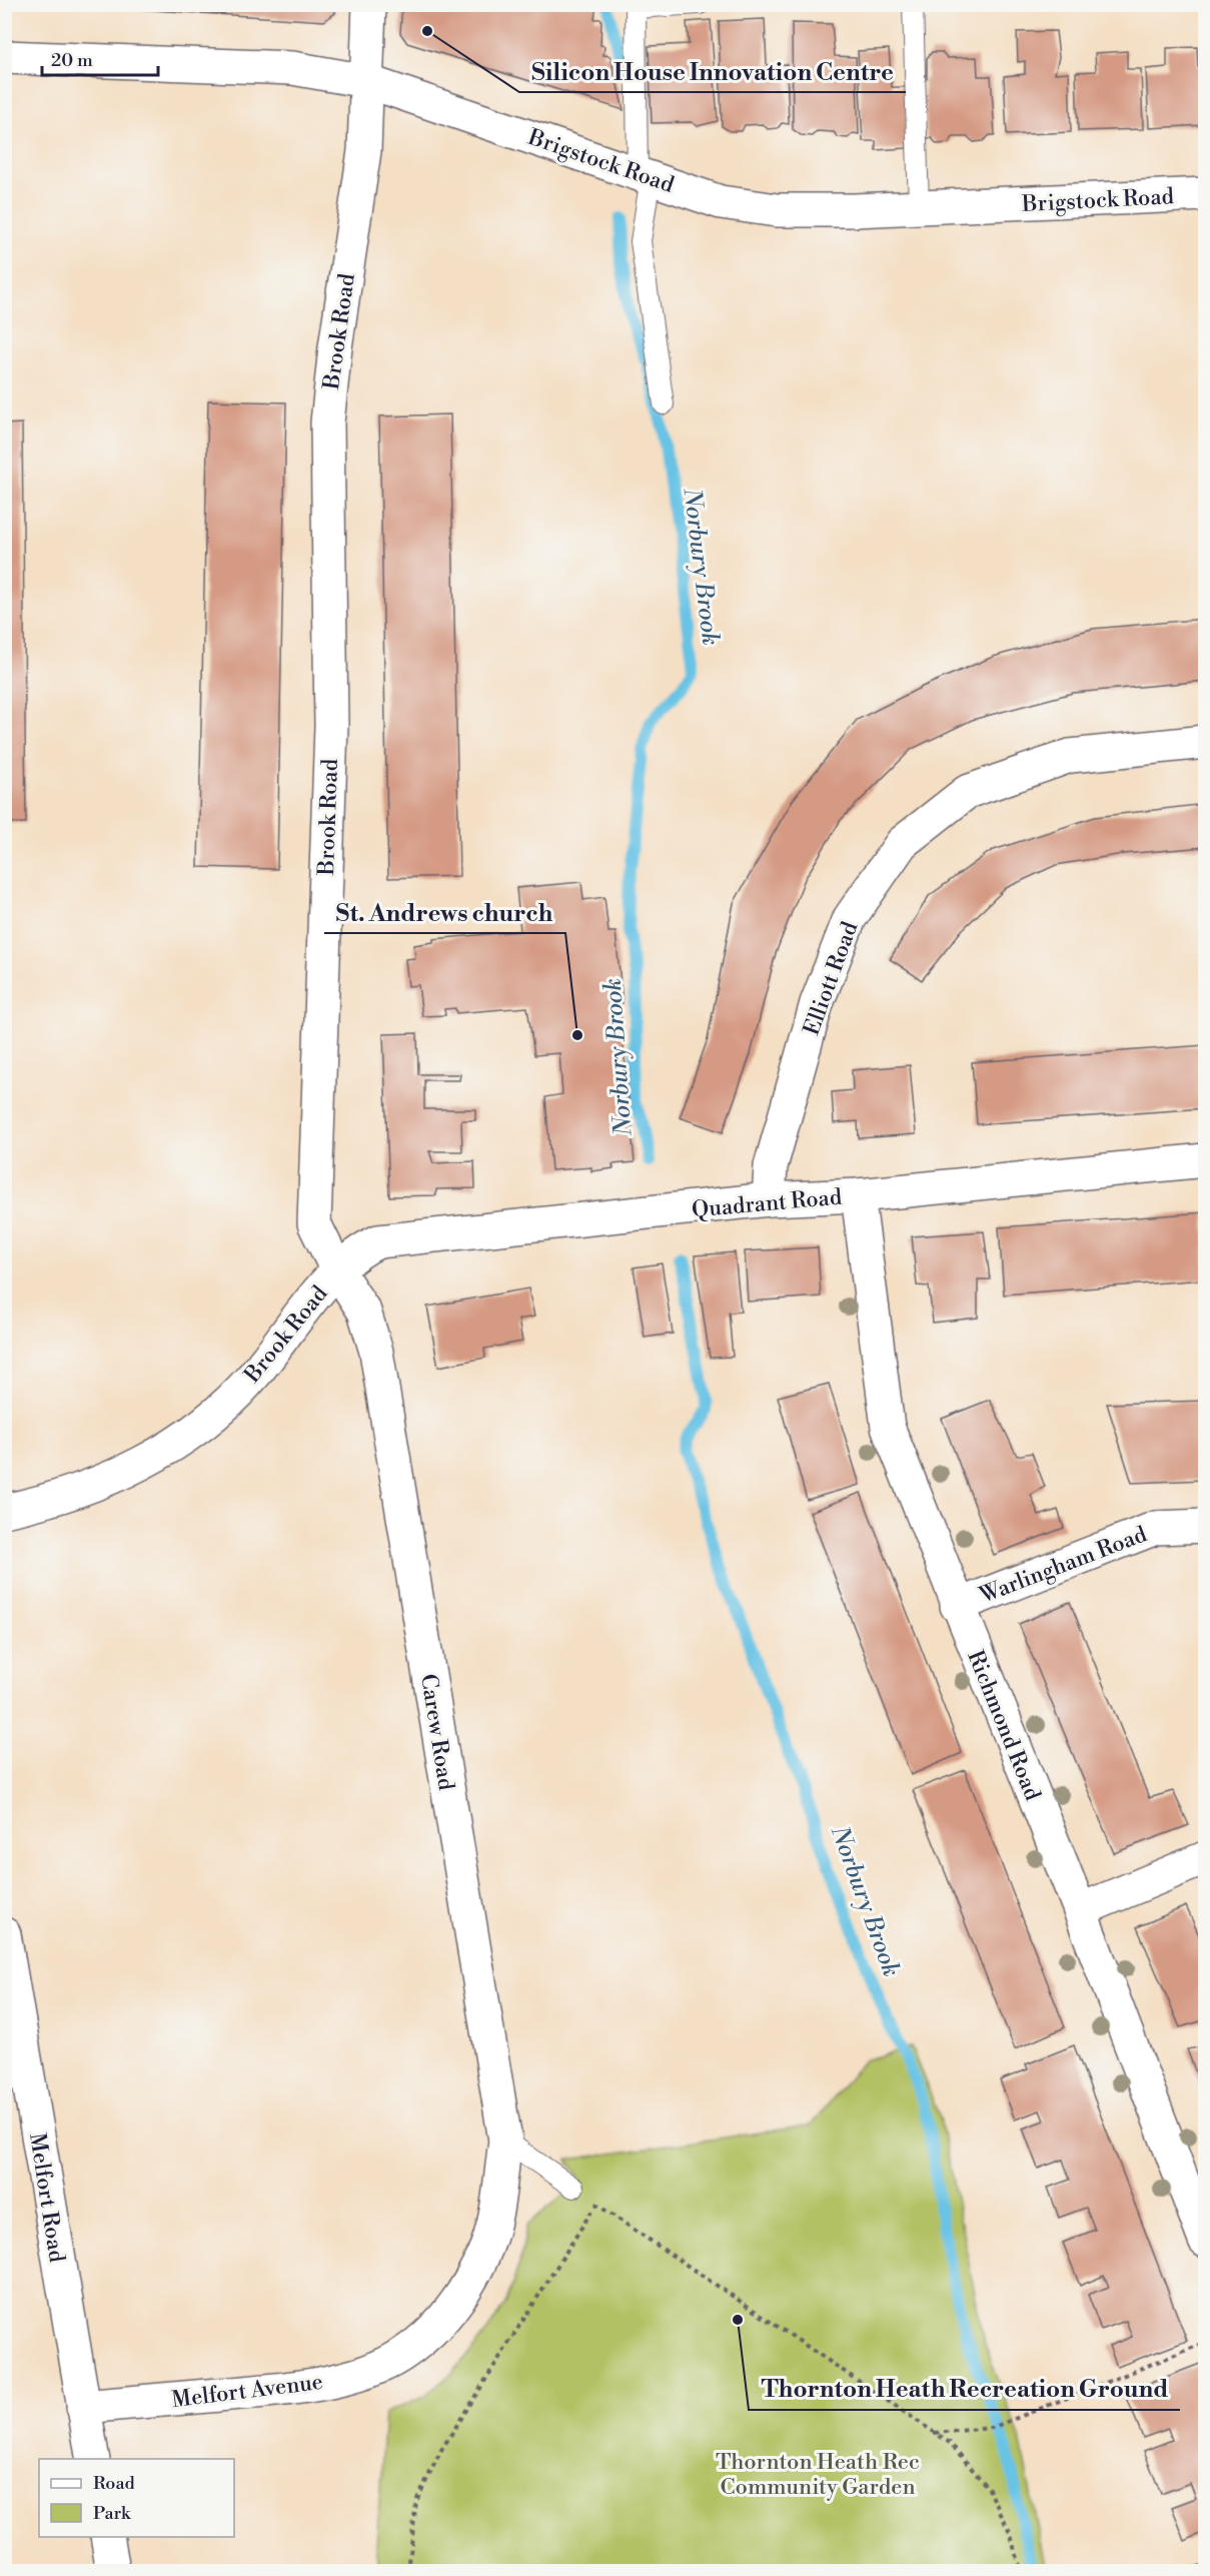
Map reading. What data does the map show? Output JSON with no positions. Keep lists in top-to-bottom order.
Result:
{
  "streets": {
    "street": [
      "Brigstock Road",
      "Brook Road",
      "Elliott Road",
      "Quadrant Road",
      "Warlingham Road",
      "Richmond Road",
      "Carew Road",
      "Melfort Road",
      "Melfort Avenue"
    ]
  },
  "crossings": [
    ["Brigstock Road", "Brook Road"],
    ["Brook Road", "Quadrant Road"],
    ["Brook Road", "Carew Road"],
    ["Elliott Road", "Quadrant Road"],
    ["Quadrant Road", "Richmond Road"],
    ["Quadrant Road", "Carew Road"],
    ["Warlingham Road", "Richmond Road"],
    ["Carew Road", "Melfort Avenue"],
    ["Melfort Road", "Melfort Avenue"]
  ],
  "water": ["Norbury Brook"],
  "parks": ["Thornton Heath Rec Community Garden"],
  "places": ["Silicon House Innovation Centre", "St. Andrews church", "Thornton Heath Recreation Ground"],
  "legend": ["Road", "Park"],
  "scale_bar": "20 m"
}
